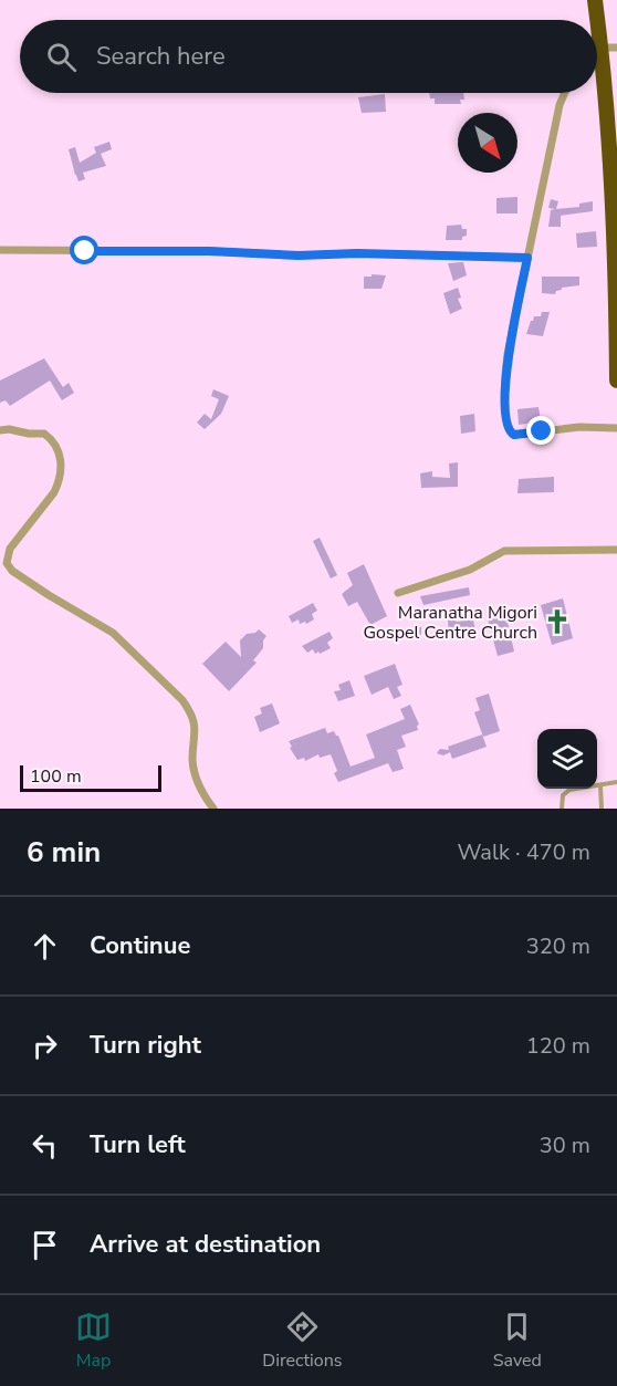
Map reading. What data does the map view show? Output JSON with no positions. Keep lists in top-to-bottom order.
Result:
{
  "places": {
    "church": ["Maranatha Migori Gospel Centre Church"]
  },
  "scale_bar": "100 m",
  "north": "bottom right",
  "page": {
    "search": "Search here",
    "scale": "100 m",
    "heading": ["6 min", "Walk · 470 m"],
    "list": [
      ["Continue", "320 m"],
      ["Turn right", "120 m"],
      ["Turn left", "30 m"],
      "Arrive at destination"
    ],
    "nav": ["Map", "Directions", "Saved"]
  }
}
